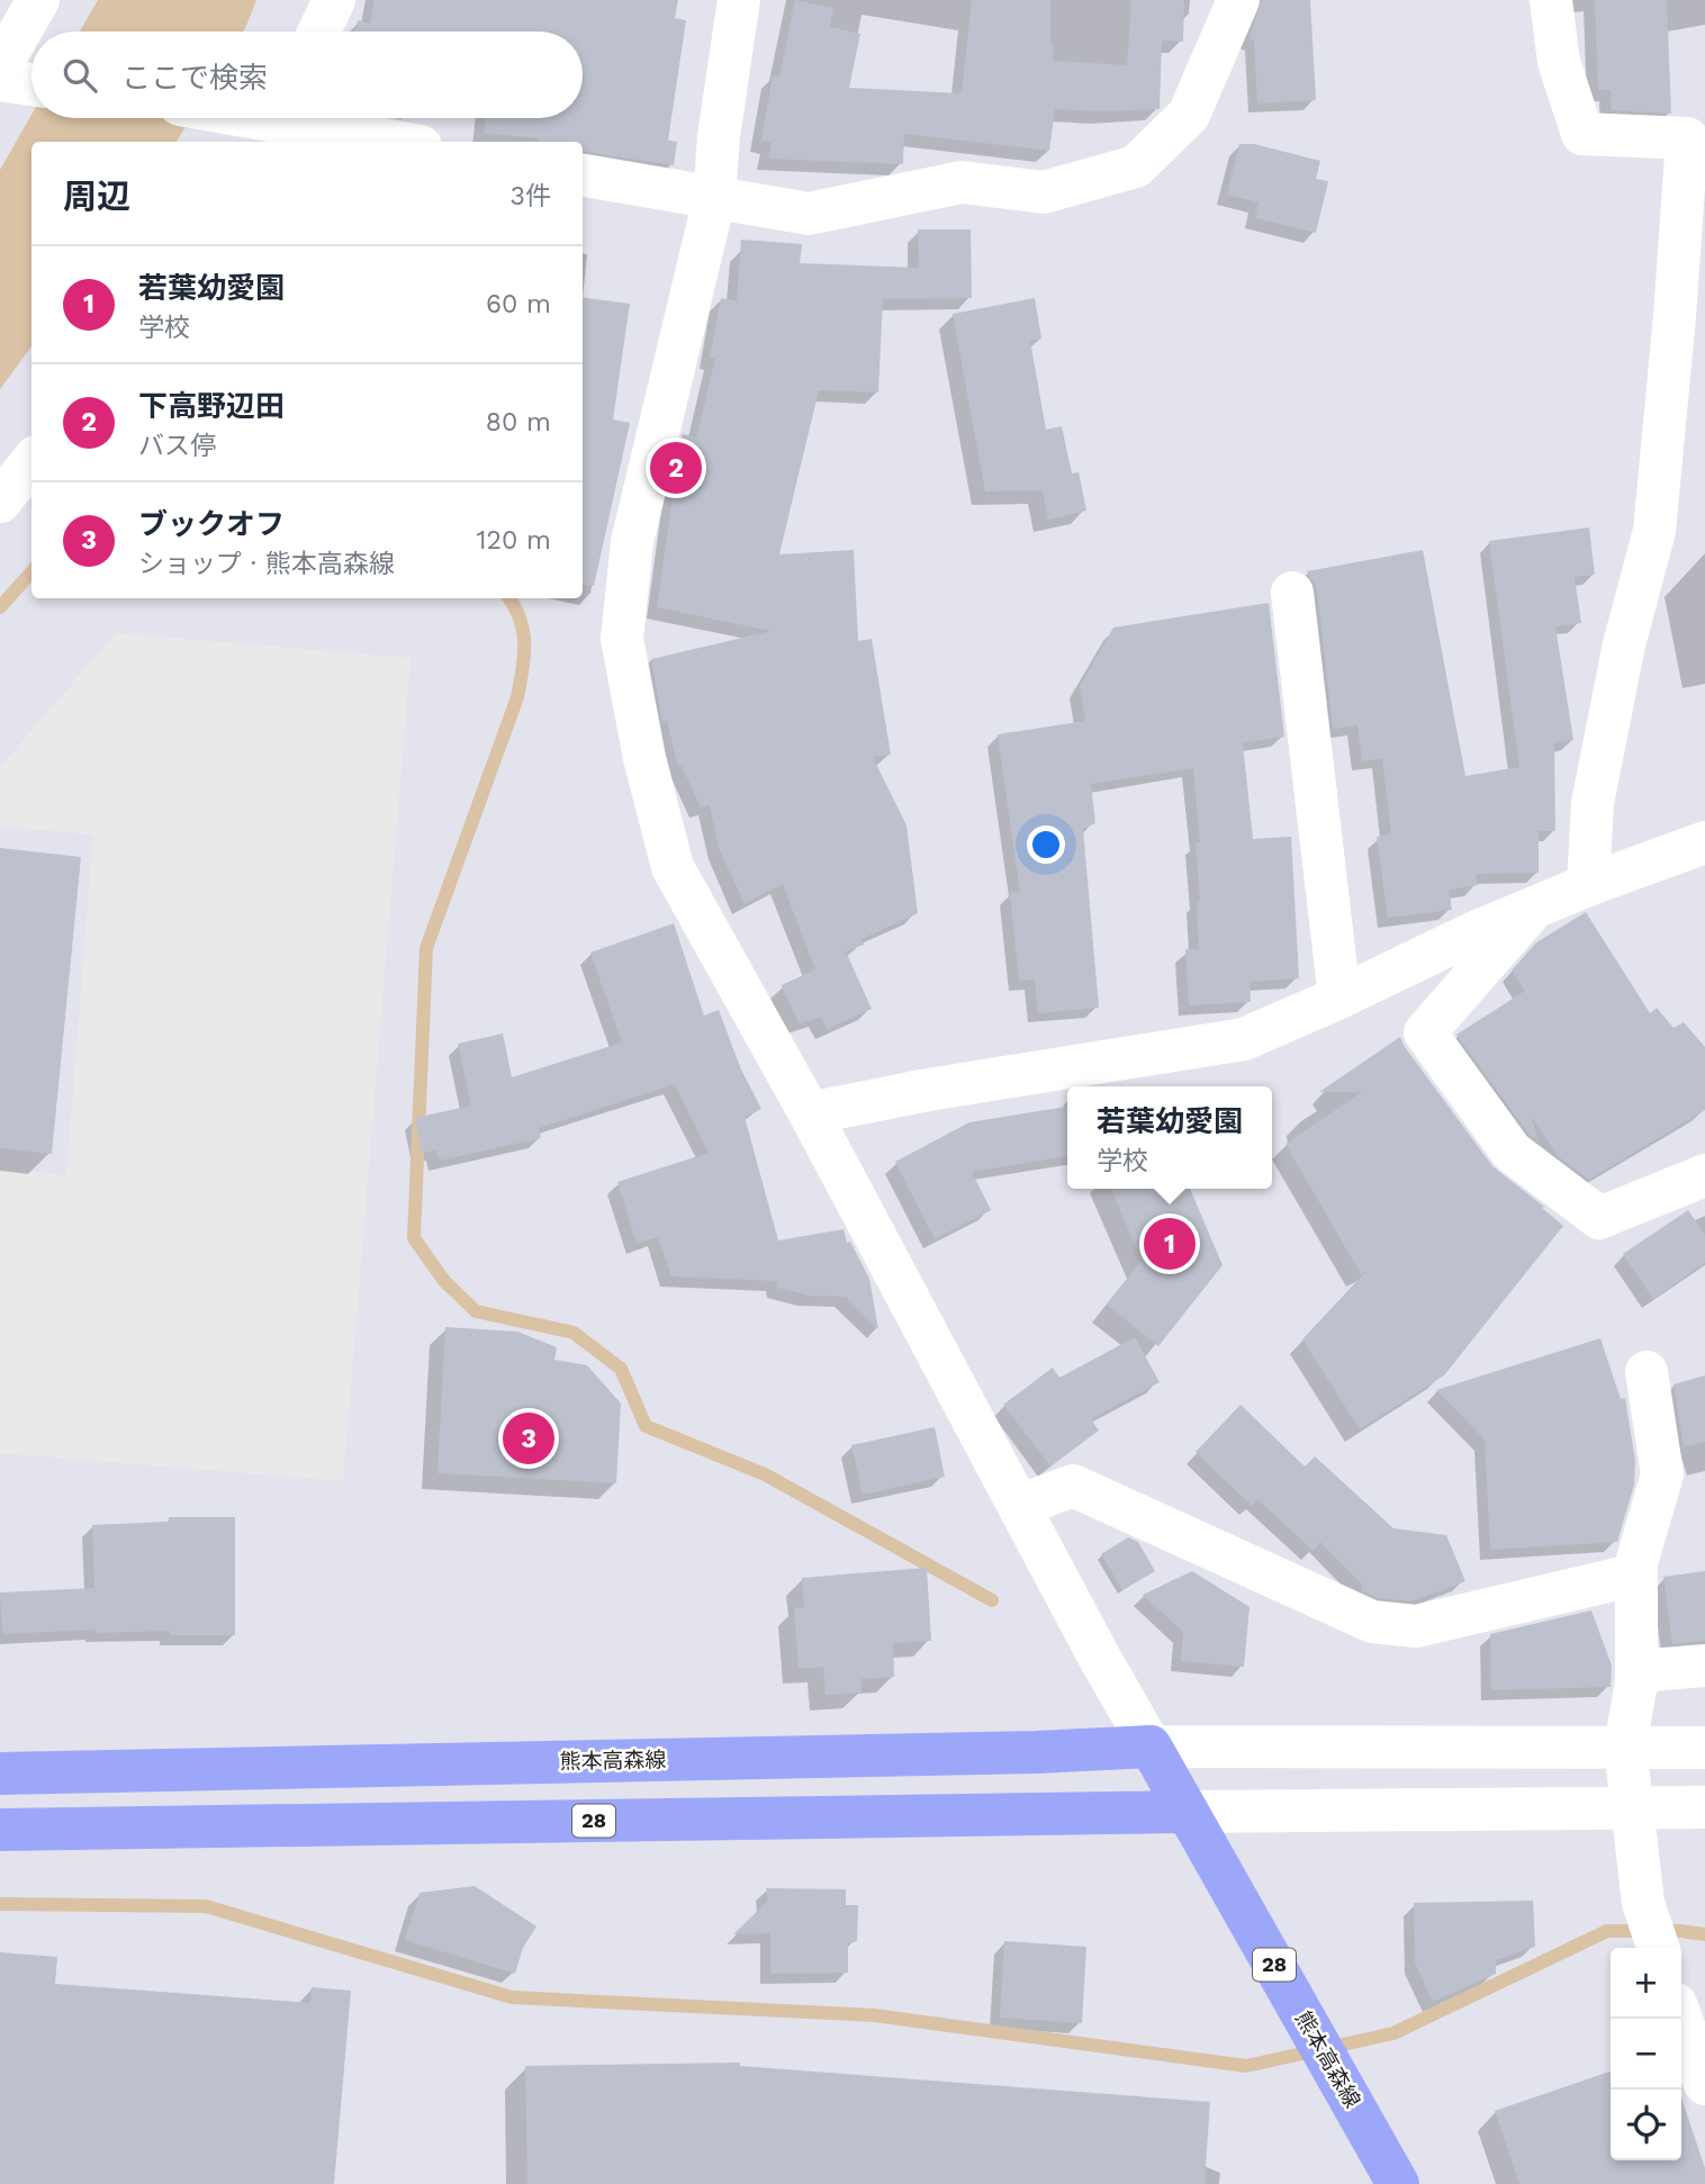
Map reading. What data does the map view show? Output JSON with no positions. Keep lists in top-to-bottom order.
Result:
{
  "streets": {
    "main road": ["熊本高森線", "28"]
  },
  "crossings": [
    ["熊本高森線", "28"]
  ],
  "page": {
    "search": "ここで検索",
    "heading": ["周辺", "3件"],
    "list": [
      {
        "mark": "1",
        "name": "若葉幼愛園",
        "note": "学校",
        "value": "60 m"
      },
      {
        "mark": "2",
        "name": "下高野辺田",
        "note": "バス停",
        "value": "80 m"
      },
      {
        "mark": "3",
        "name": "ブックオフ",
        "note": "ショップ · 熊本高森線",
        "value": "120 m"
      }
    ],
    "pins": ["2", "1", "3"],
    "popup": ["若葉幼愛園", "学校"],
    "map_buttons": ["+", "−"]
  }
}
